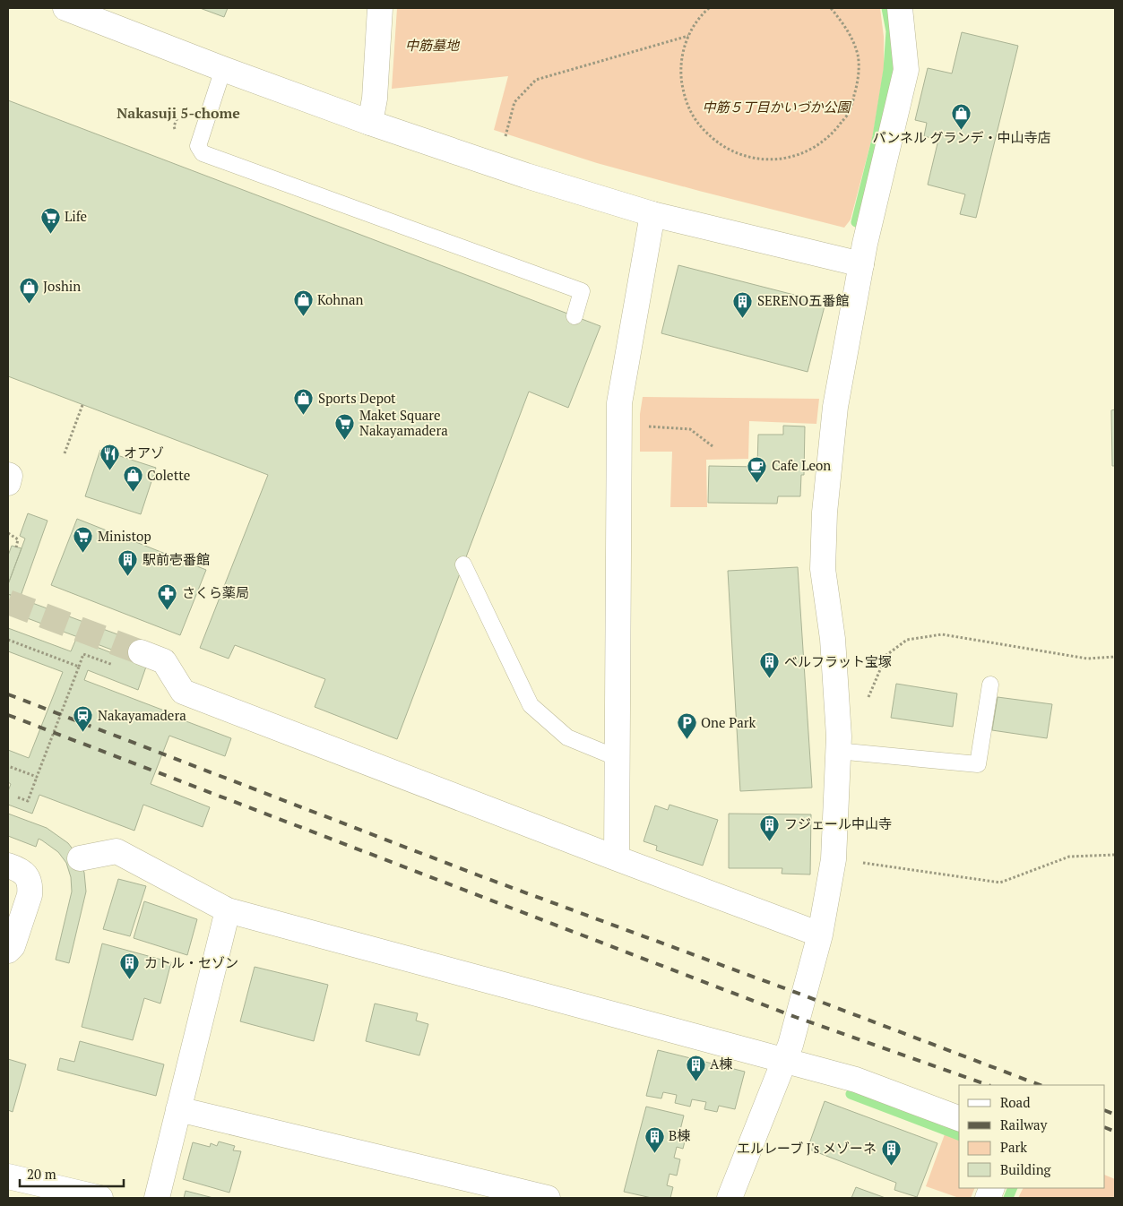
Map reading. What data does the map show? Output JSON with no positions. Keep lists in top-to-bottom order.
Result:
{
  "districts": ["Nakasuji 5-chome"],
  "parks": ["中筋墓地", "中筋５丁目かいづか公園"],
  "places": {
    "shop": [
      "パンネル グランデ・中山寺店",
      "Joshin",
      "Kohnan",
      "Sports Depot",
      "Colette"
    ],
    "supermarket": ["Life", "Maket Square Nakayamadera", "Ministop"],
    "building": [
      "SERENO五番館",
      "駅前壱番館",
      "ベルフラット宝塚",
      "フジェール中山寺",
      "カトル・セゾン",
      "A棟",
      "B棟",
      "エルレーブ J's メゾーネ"
    ],
    "restaurant": ["オアゾ"],
    "cafe": ["Cafe Leon"],
    "pharmacy": ["さくら薬局"],
    "station": ["Nakayamadera"],
    "parking": ["One Park"]
  },
  "legend": [
    "Road",
    "Railway",
    "Park",
    "Building"
  ],
  "scale_bar": "20 m"
}
